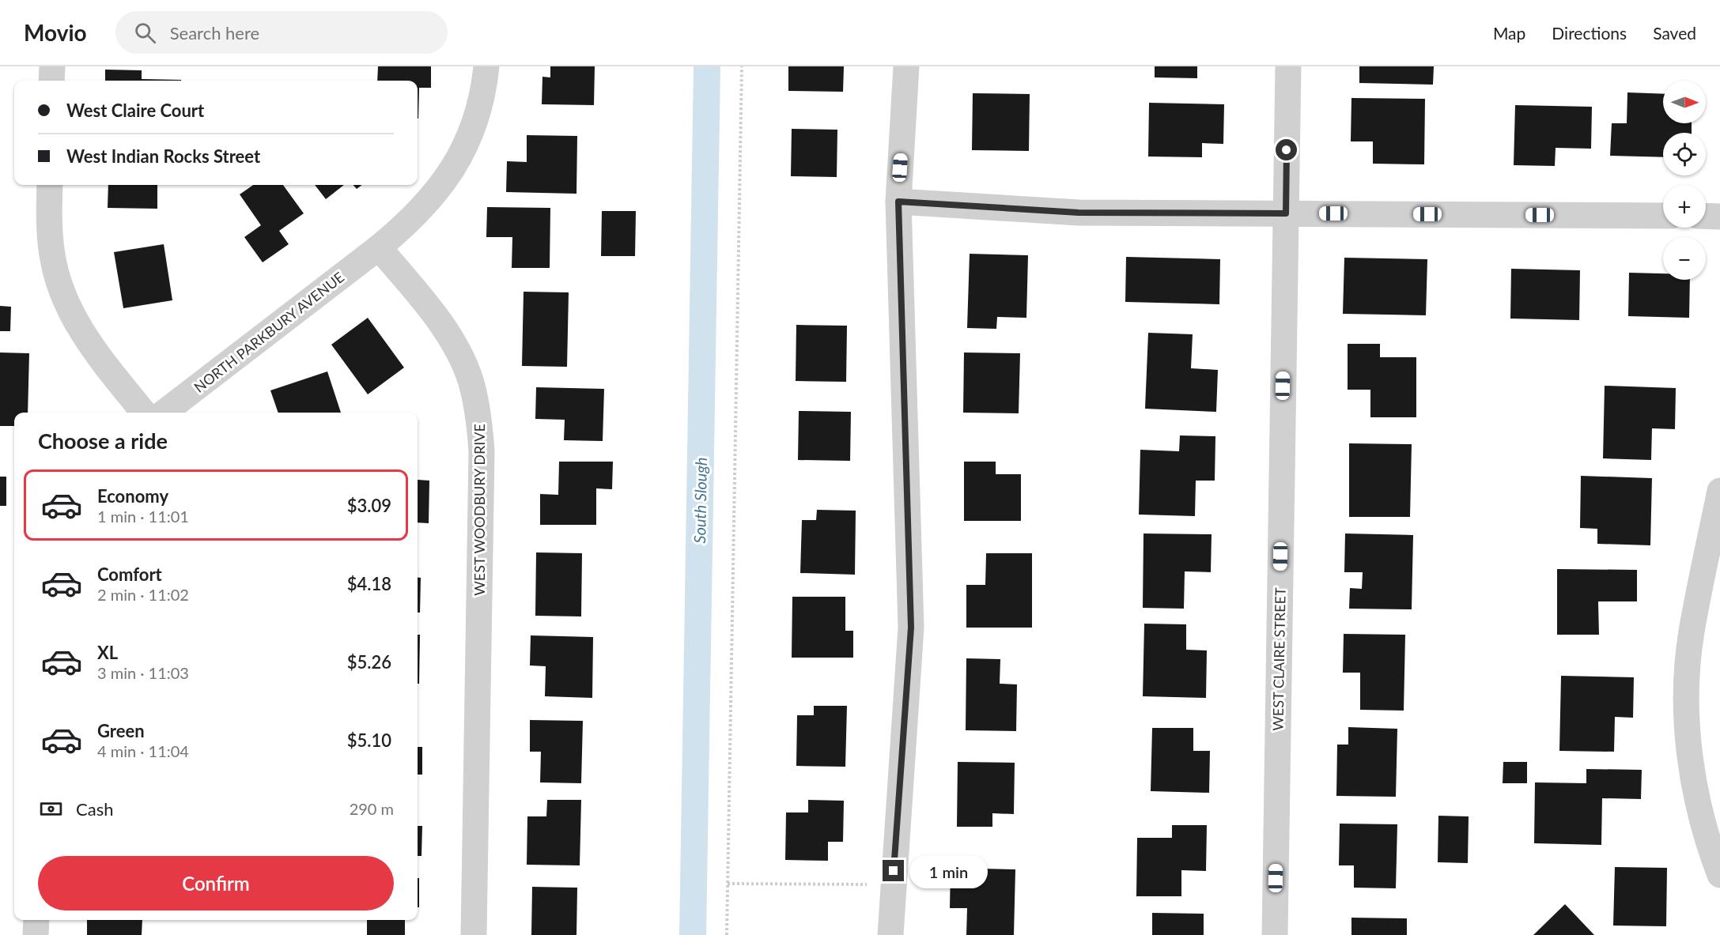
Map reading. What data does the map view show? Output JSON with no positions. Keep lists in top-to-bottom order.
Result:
{
  "streets": {
    "street": ["NORTH PARKBURY AVENUE", "WEST WOODBURY DRIVE", "WEST CLAIRE STREET"]
  },
  "crossings": [
    ["NORTH PARKBURY AVENUE", "WEST WOODBURY DRIVE"]
  ],
  "water": ["South Slough"],
  "north": "right",
  "page": {
    "header": "Movio",
    "search": "Search here",
    "nav": ["Map", "Directions", "Saved"],
    "map_buttons": ["+", "−"],
    "banner": ["West Claire Court", "West Indian Rocks Street"],
    "heading": "Choose a ride",
    "list": [
      {
        "name": "Economy",
        "note": "1 min · 11:01",
        "value": "$3.09"
      },
      {
        "name": "Comfort",
        "note": "2 min · 11:02",
        "value": "$4.18"
      },
      {
        "name": "XL",
        "note": "3 min · 11:03",
        "value": "$5.26"
      },
      {
        "name": "Green",
        "note": "4 min · 11:04",
        "value": "$5.10"
      }
    ],
    "pay": ["Cash", "290 m"],
    "buttons": "Confirm",
    "bubble": "1 min"
  }
}
